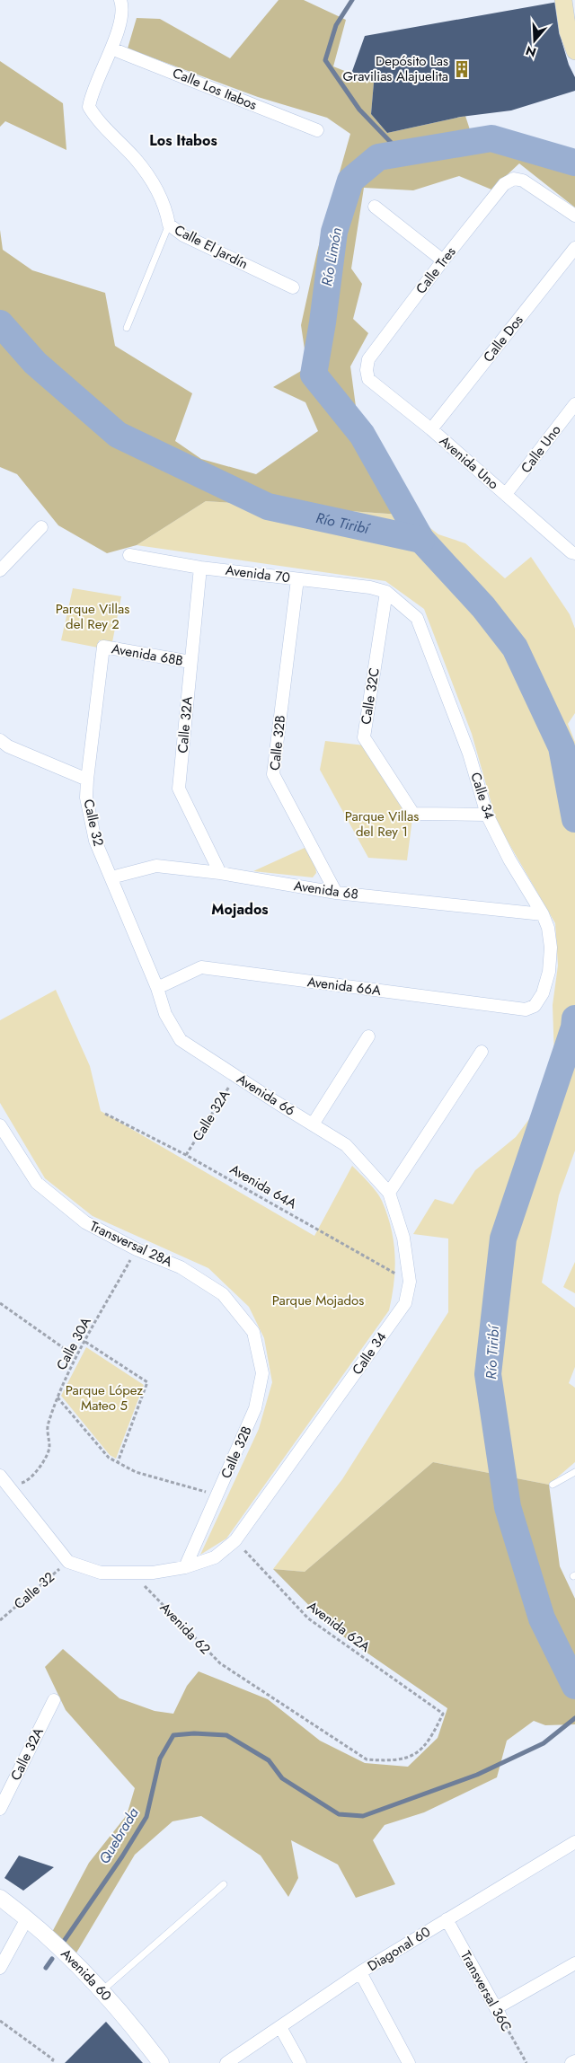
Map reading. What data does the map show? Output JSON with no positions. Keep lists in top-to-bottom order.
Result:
{
  "streets": {
    "street": [
      "Calle Los Itabos",
      "Calle El Jardín",
      "Calle Tres",
      "Calle Dos",
      "Calle Uno",
      "Avenida Uno",
      "Avenida 70",
      "Avenida 68B",
      "Calle 32C",
      "Calle 32A",
      "Calle 32B",
      "Calle 34",
      "Calle 32",
      "Avenida 68",
      "Avenida 66A",
      "Avenida 66",
      "Transversal 28A",
      "Diagonal 60",
      "Avenida 60",
      "Transversal 36C"
    ],
    "path": [
      "Avenida 64A",
      "Calle 30A",
      "Avenida 62A",
      "Avenida 62"
    ]
  },
  "crossings": [
    ["Calle Los Itabos", "Calle El Jardín"],
    ["Calle Tres", "Avenida Uno"],
    ["Calle Dos", "Avenida Uno"],
    ["Calle Uno", "Avenida Uno"],
    ["Avenida 70", "Calle 32C"],
    ["Avenida 70", "Calle 32A"],
    ["Avenida 70", "Calle 32B"],
    ["Avenida 70", "Calle 34"],
    ["Avenida 68B", "Calle 32A"],
    ["Avenida 68B", "Calle 32"],
    ["Calle 32C", "Calle 34"],
    ["Calle 32A", "Avenida 68"],
    ["Calle 32A", "Avenida 66"],
    ["Calle 32A", "Avenida 64A"],
    ["Calle 32B", "Calle 34"],
    ["Calle 32B", "Avenida 68"],
    ["Calle 32B", "Transversal 28A"],
    ["Calle 34", "Avenida 68"],
    ["Calle 34", "Avenida 66A"],
    ["Calle 34", "Avenida 66"],
    ["Calle 34", "Avenida 64A"],
    ["Calle 34", "Avenida 62A"],
    ["Calle 34", "Avenida 62"],
    ["Calle 32", "Avenida 68"],
    ["Calle 32", "Avenida 66A"],
    ["Calle 32", "Avenida 66"],
    ["Avenida 66A", "Avenida 66"],
    ["Transversal 28A", "Calle 30A"],
    ["Avenida 62A", "Avenida 62"],
    ["Diagonal 60", "Transversal 36C"]
  ],
  "districts": ["Los Itabos", "Mojados"],
  "water": ["Río Limón", "Río Tiribí", "Quebrada"],
  "parks": [
    "Parque Villas del Rey 2",
    "Parque Villas del Rey 1",
    "Parque Mojados",
    "Parque López Mateo 5"
  ],
  "places": {
    "building": ["Depósito Las Gravilias Alajuelita"]
  },
  "north": "bottom"
}
